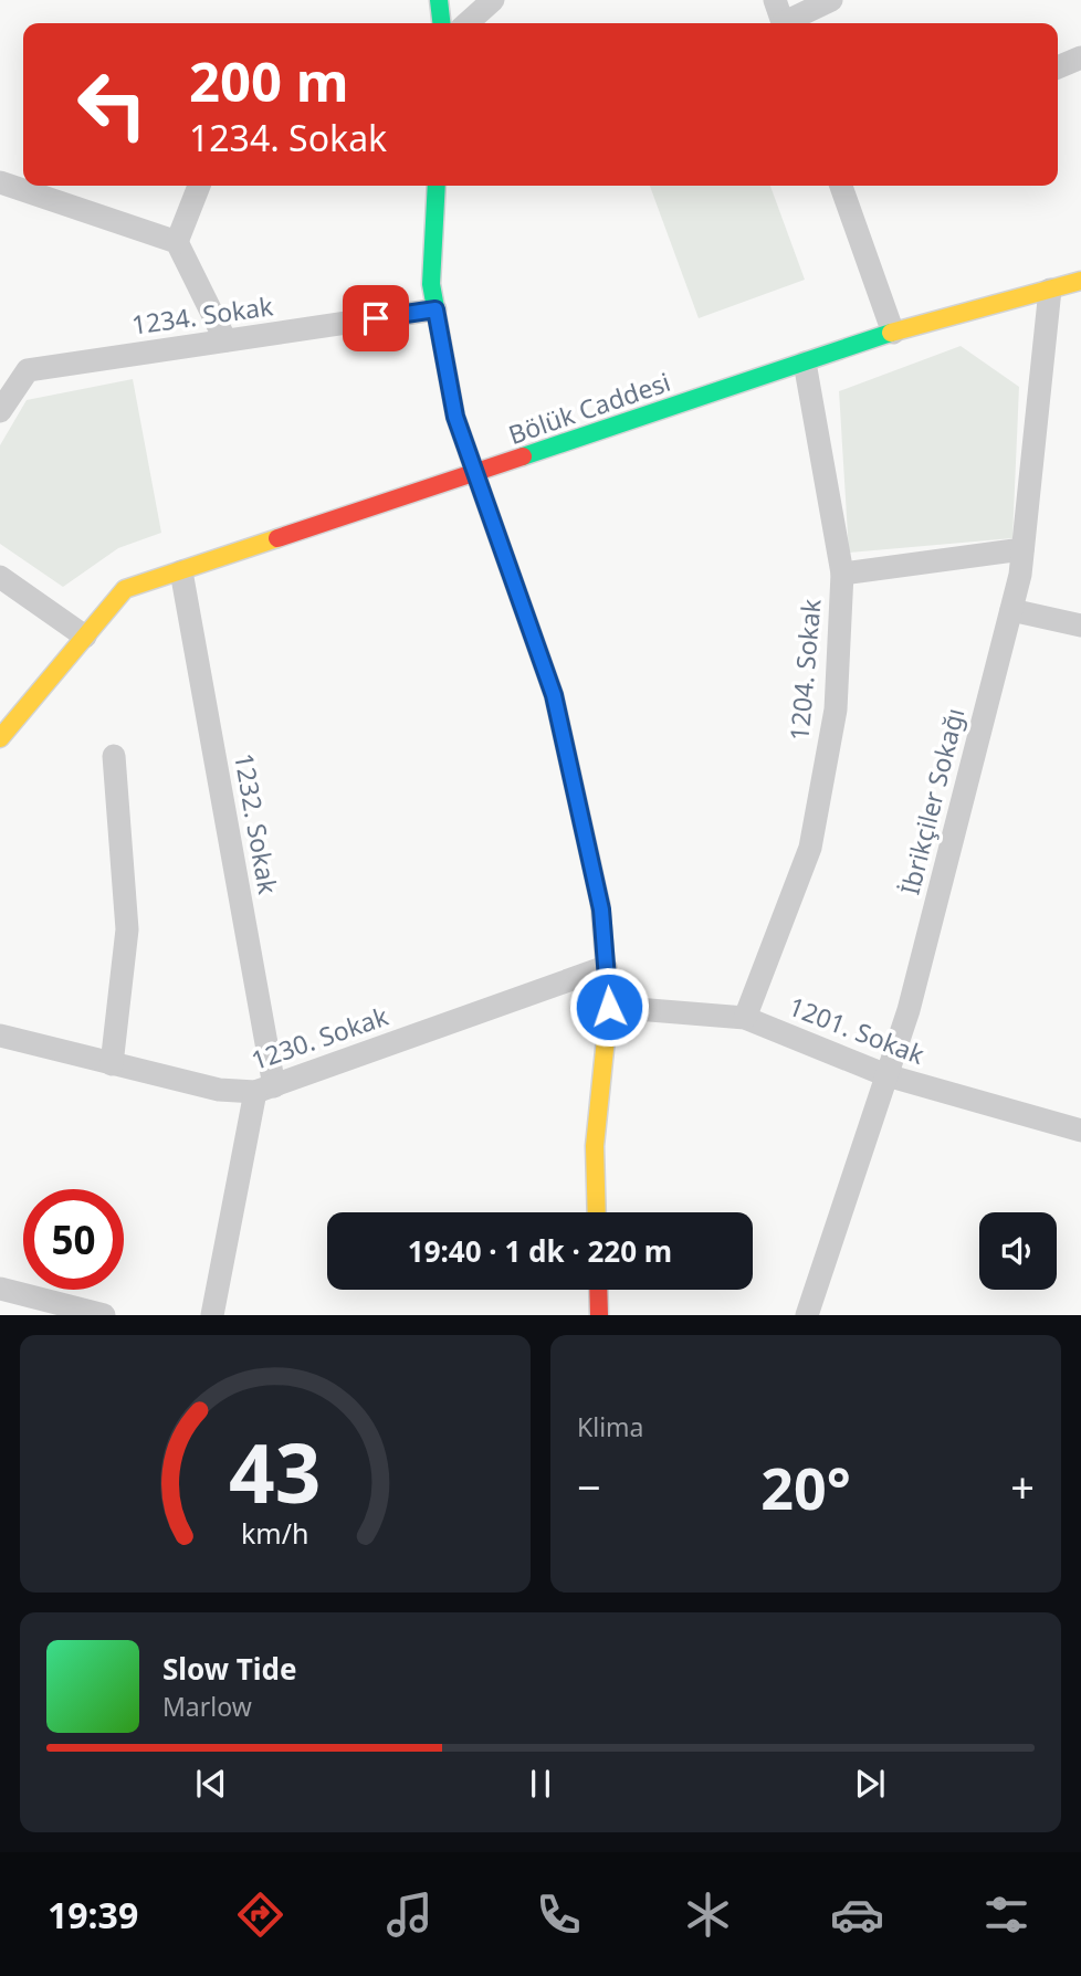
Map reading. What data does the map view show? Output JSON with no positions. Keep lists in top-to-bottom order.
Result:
{
  "streets": {
    "street": [
      "1234. Sokak",
      "Bölük Caddesi",
      "1204. Sokak",
      "İbrikçiler Sokağı",
      "1232. Sokak",
      "1201. Sokak",
      "1230. Sokak"
    ]
  },
  "crossings": [
    ["Bölük Caddesi", "1204. Sokak"],
    ["Bölük Caddesi", "İbrikçiler Sokağı"],
    ["Bölük Caddesi", "1232. Sokak"],
    ["1204. Sokak", "1201. Sokak"],
    ["İbrikçiler Sokağı", "1201. Sokak"],
    ["1232. Sokak", "1230. Sokak"]
  ],
  "page": {
    "turn": ["200 m", "1234. Sokak"],
    "limit": "50",
    "trip": "19:40 · 1 dk · 220 m",
    "tile": "Klima",
    "heat": ["−", "20°", "+"],
    "song": ["Slow Tide", "Marlow"],
    "tabs": "19:39",
    "gauge": ["43", "km/h"]
  }
}
